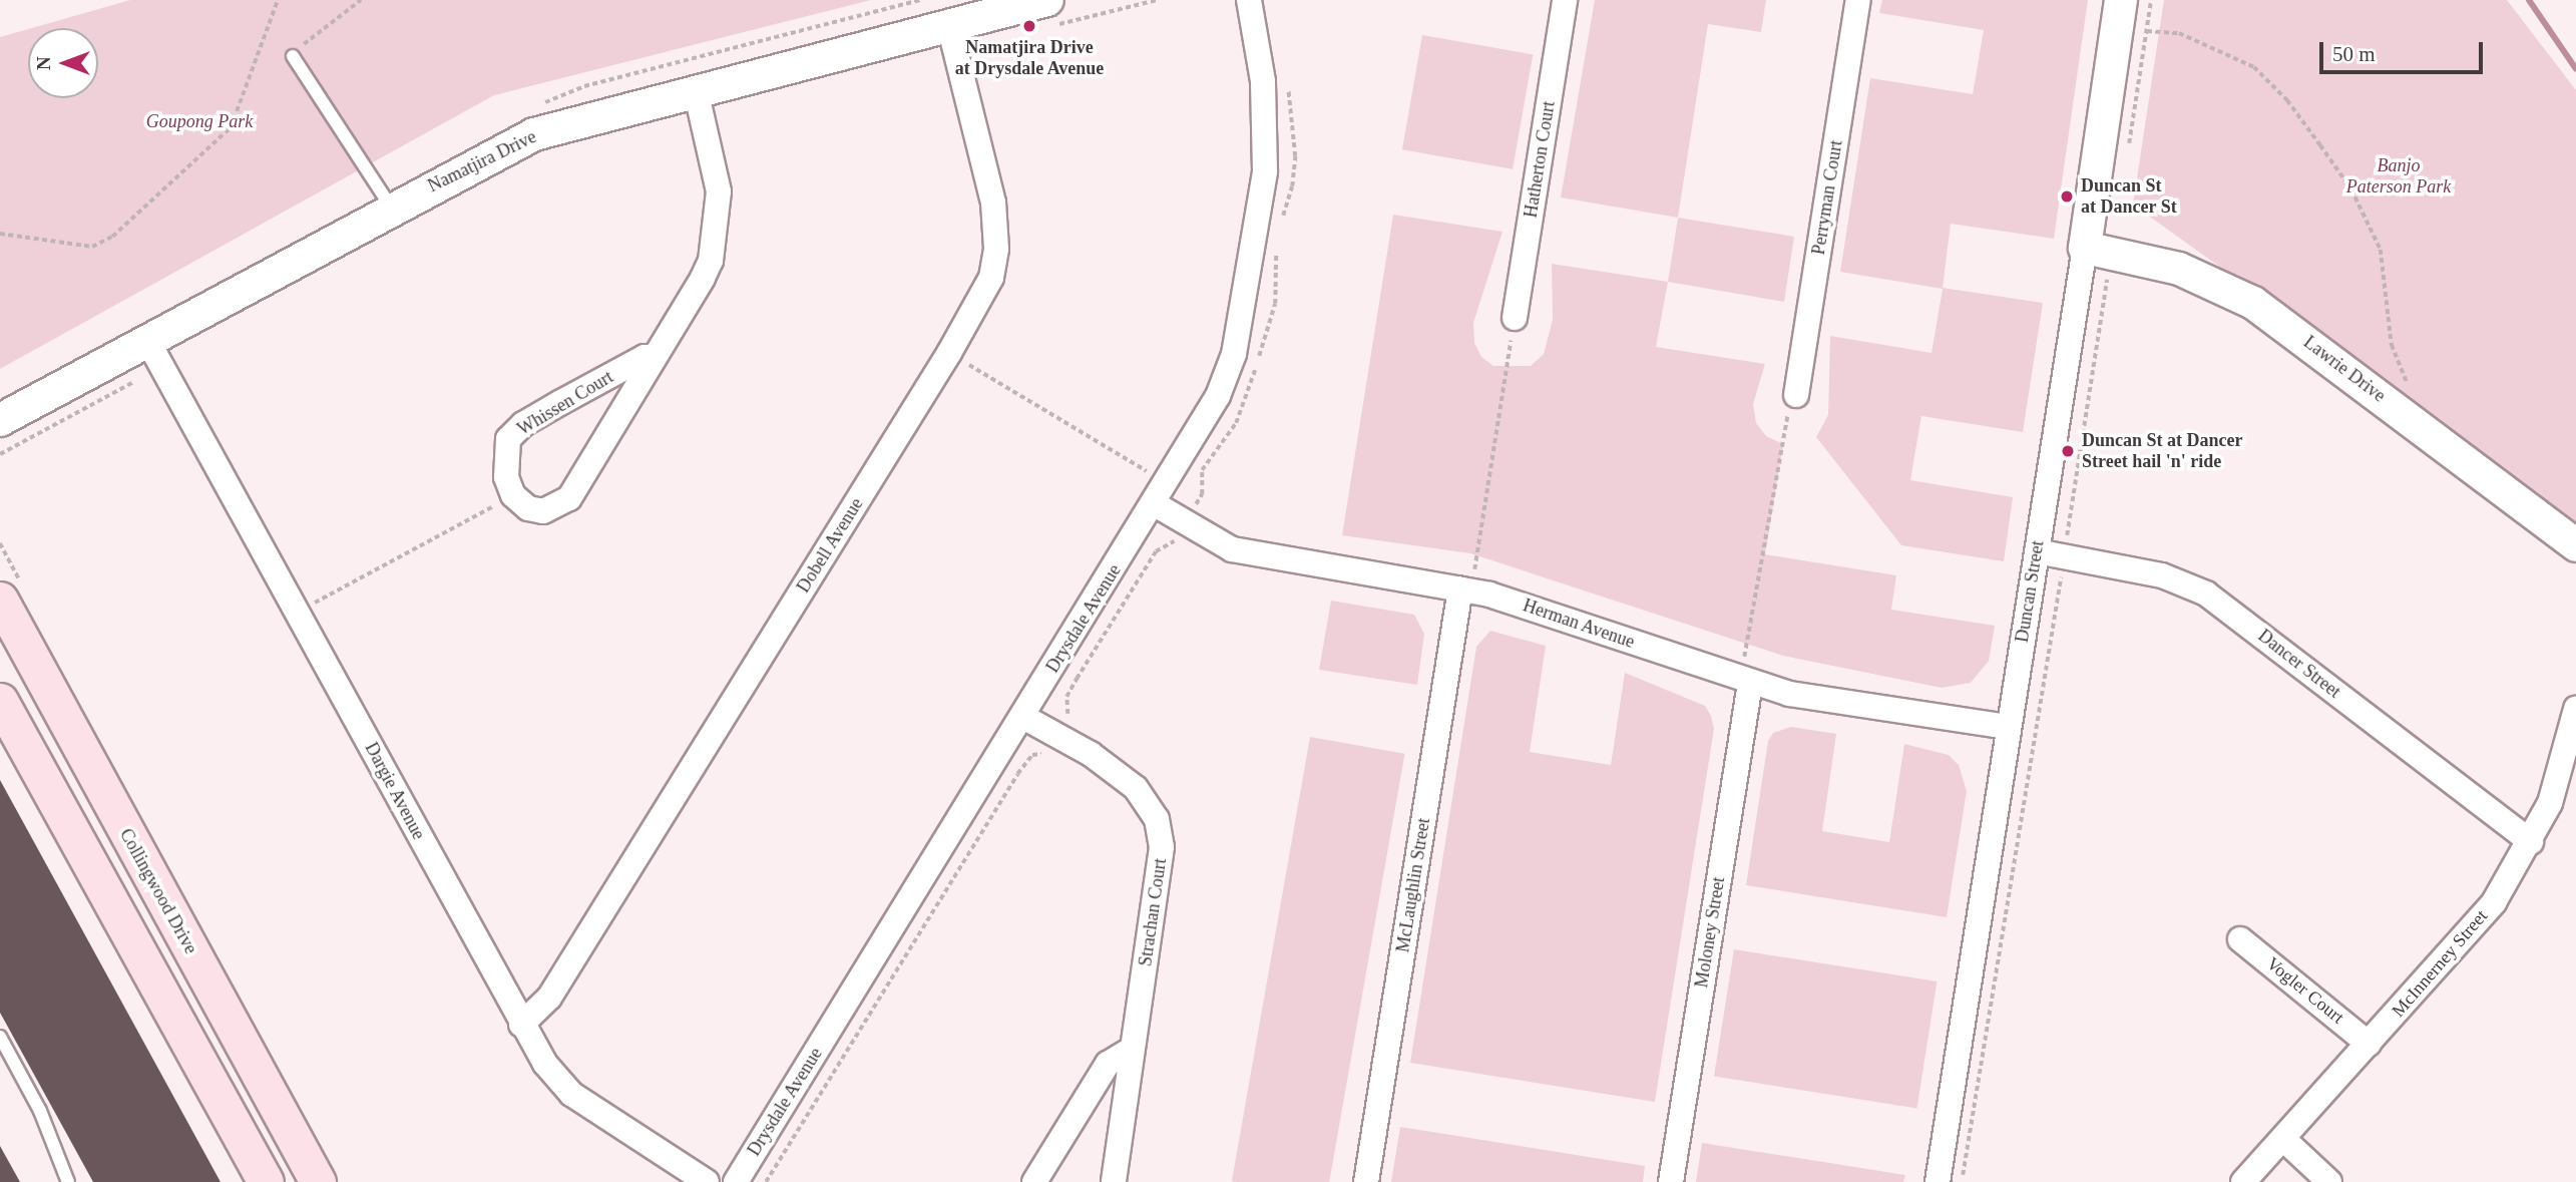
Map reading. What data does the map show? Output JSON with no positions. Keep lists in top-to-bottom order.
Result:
{
  "streets": {
    "main road": ["Collingwood Drive"],
    "street": [
      "Hatherton Court",
      "Namatjira Drive",
      "Perryman Court",
      "Lawrie Drive",
      "Whissen Court",
      "Dobell Avenue",
      "Duncan Street",
      "Drysdale Avenue",
      "Herman Avenue",
      "Dancer Street",
      "Dargie Avenue",
      "McLaughlin Street",
      "Strachan Court",
      "Moloney Street",
      "McInnerney Street",
      "Vogler Court"
    ]
  },
  "crossings": [
    ["Namatjira Drive", "Whissen Court"],
    ["Namatjira Drive", "Dobell Avenue"],
    ["Namatjira Drive", "Dargie Avenue"],
    ["Lawrie Drive", "Duncan Street"],
    ["Dobell Avenue", "Dargie Avenue"],
    ["Duncan Street", "Herman Avenue"],
    ["Duncan Street", "Dancer Street"],
    ["Drysdale Avenue", "Herman Avenue"],
    ["Drysdale Avenue", "Strachan Court"],
    ["Herman Avenue", "McLaughlin Street"],
    ["Herman Avenue", "Moloney Street"],
    ["Dancer Street", "McInnerney Street"],
    ["McInnerney Street", "Vogler Court"]
  ],
  "parks": ["Goupong Park", "Banjo Paterson Park"],
  "places": ["Namatjira Drive at Drysdale Avenue", "Duncan St at Dancer St", "Duncan St at Dancer Street hail 'n' ride"],
  "scale_bar": "50 m",
  "north": "left"
}
